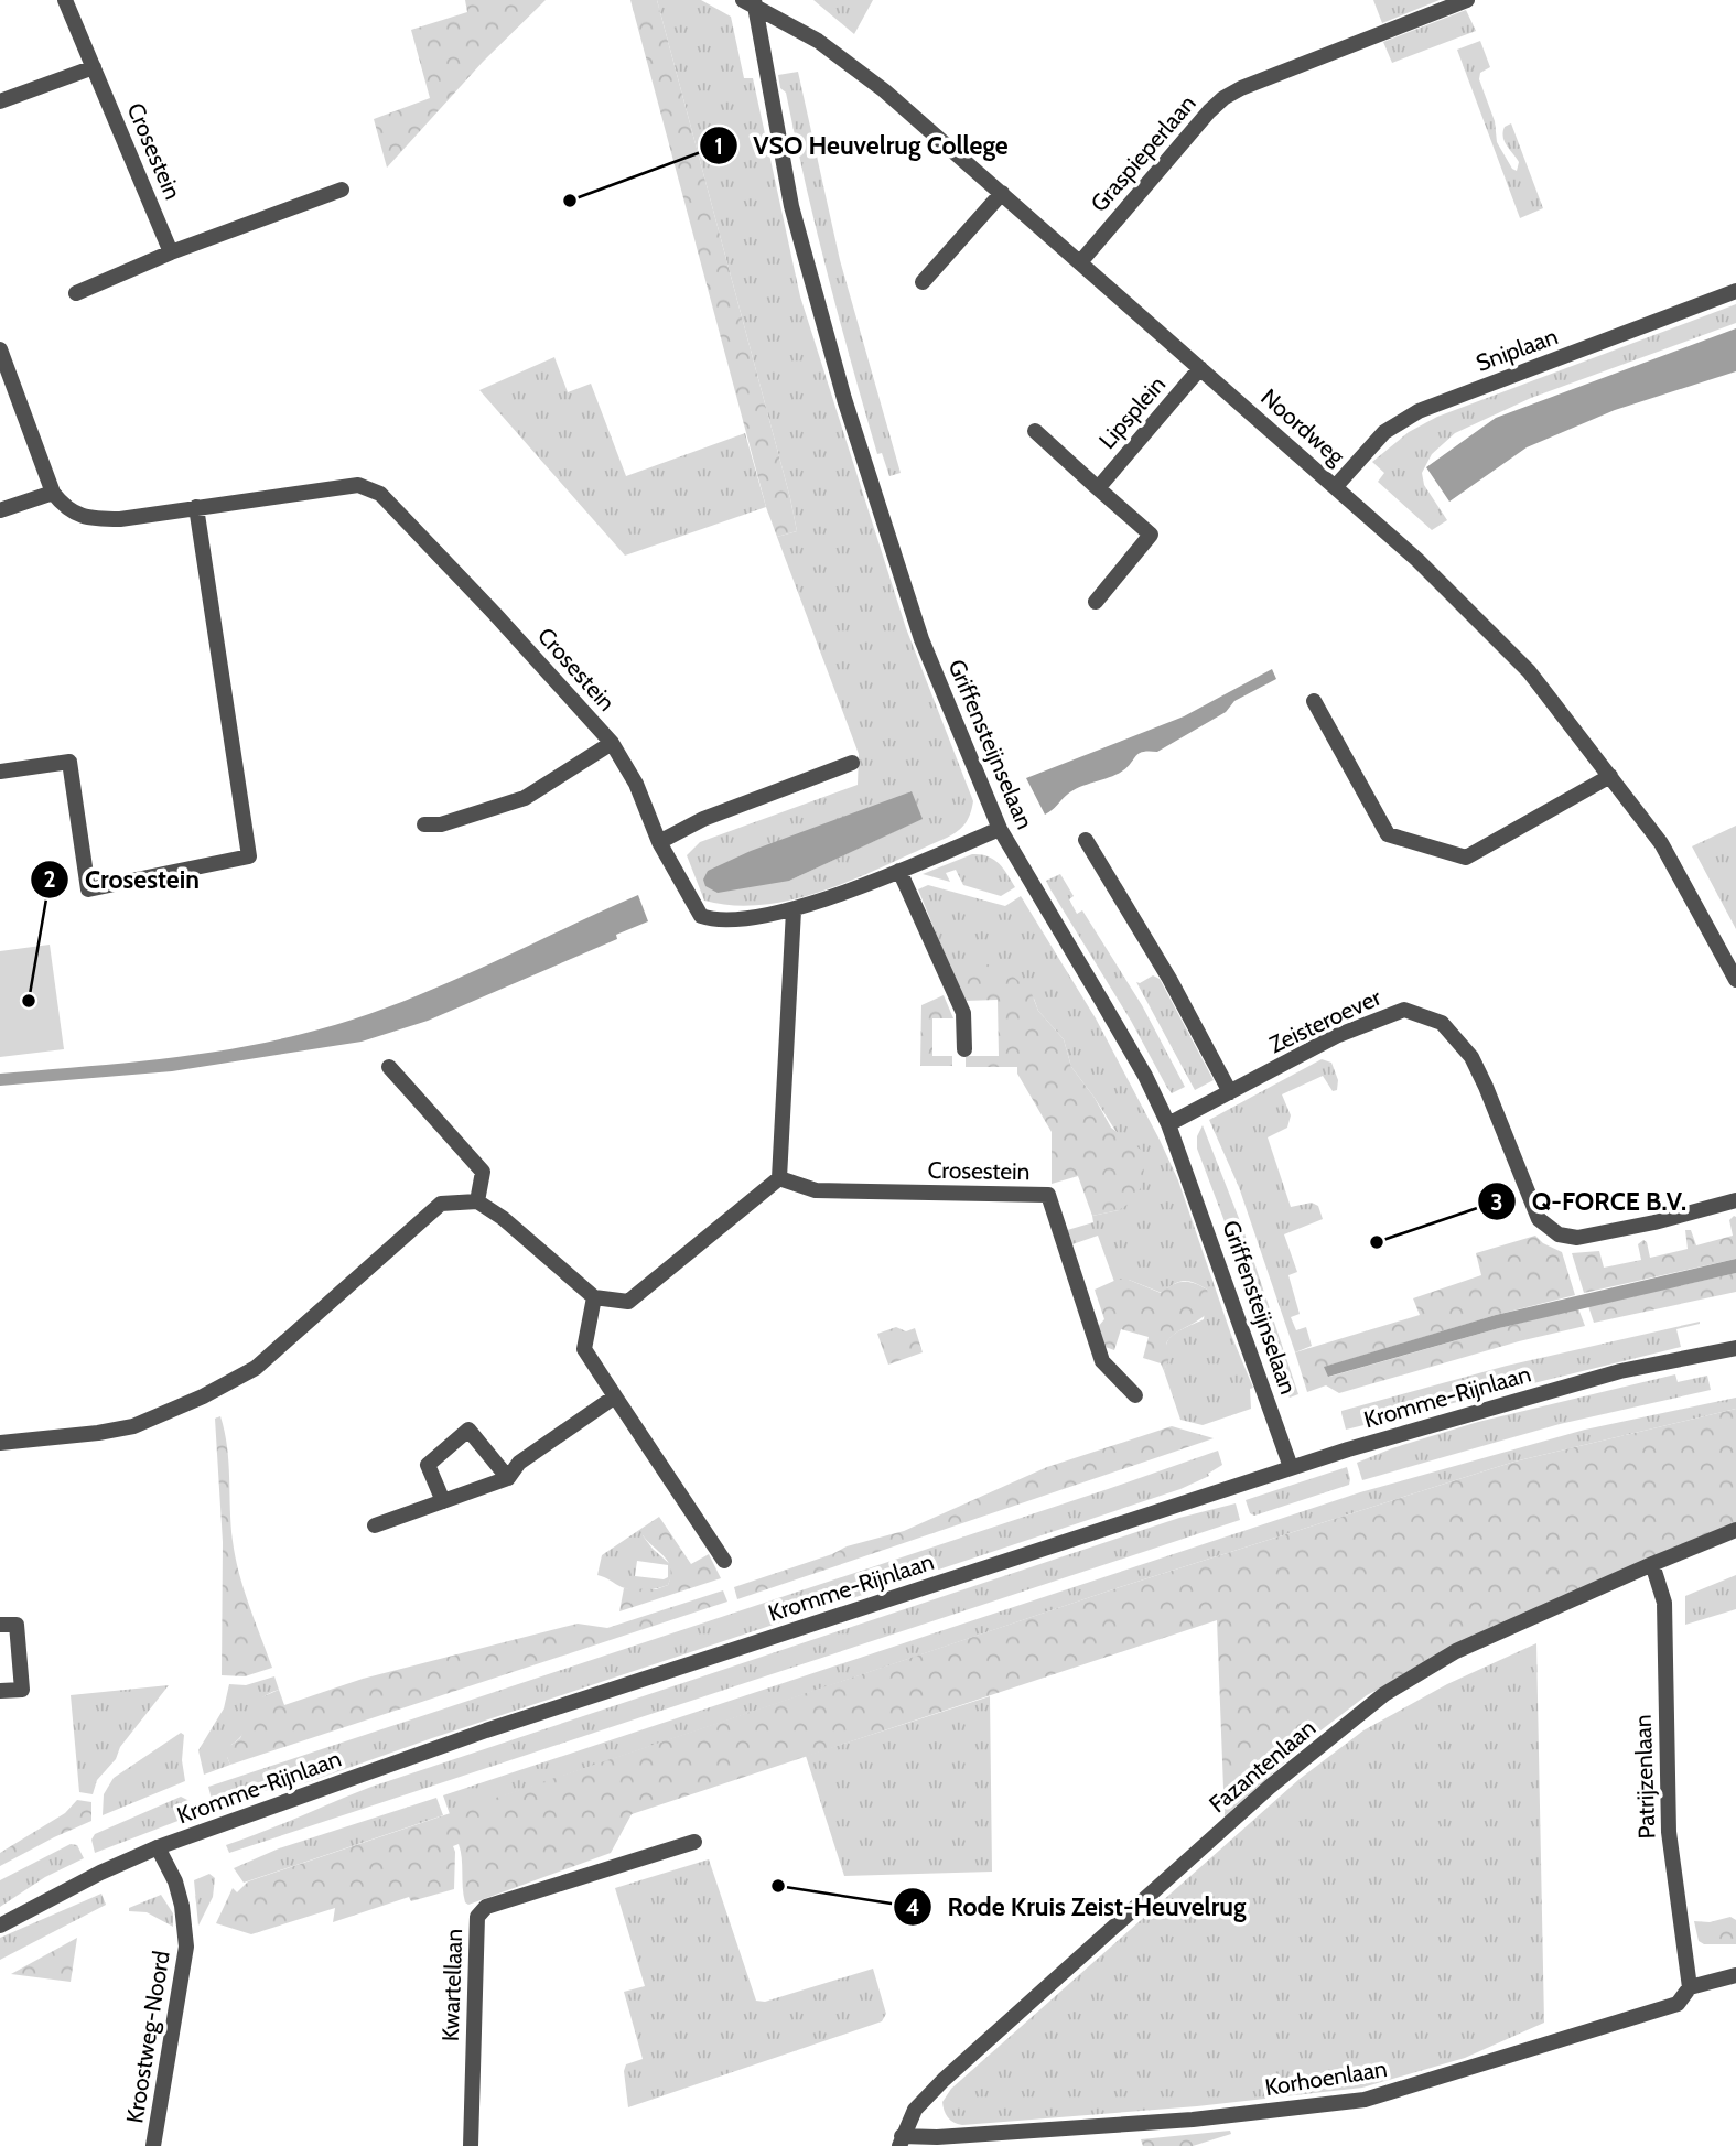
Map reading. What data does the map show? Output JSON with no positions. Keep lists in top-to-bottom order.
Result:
{
  "streets": {
    "street": [
      "Crosestein",
      "Graspieperlaan",
      "Sniplaan",
      "Lipsplein",
      "Noordweg",
      "Griffensteijnselaan",
      "Zeisteroever",
      "Kromme-Rijnlaan",
      "Fazantenlaan",
      "Patrijzenlaan",
      "Kwartellaan",
      "Kroostweg-Noord",
      "Korhoenlaan"
    ]
  },
  "crossings": [
    ["Crosestein", "Griffensteijnselaan"],
    ["Graspieperlaan", "Noordweg"],
    ["Sniplaan", "Noordweg"],
    ["Lipsplein", "Noordweg"],
    ["Noordweg", "Griffensteijnselaan"],
    ["Griffensteijnselaan", "Zeisteroever"],
    ["Griffensteijnselaan", "Kromme-Rijnlaan"],
    ["Kromme-Rijnlaan", "Kroostweg-Noord"],
    ["Fazantenlaan", "Patrijzenlaan"],
    ["Fazantenlaan", "Korhoenlaan"],
    ["Patrijzenlaan", "Korhoenlaan"]
  ],
  "places": [
    "VSO Heuvelrug College",
    "Crosestein",
    "Q-FORCE B.V.",
    "Rode Kruis Zeist-Heuvelrug"
  ]
}
